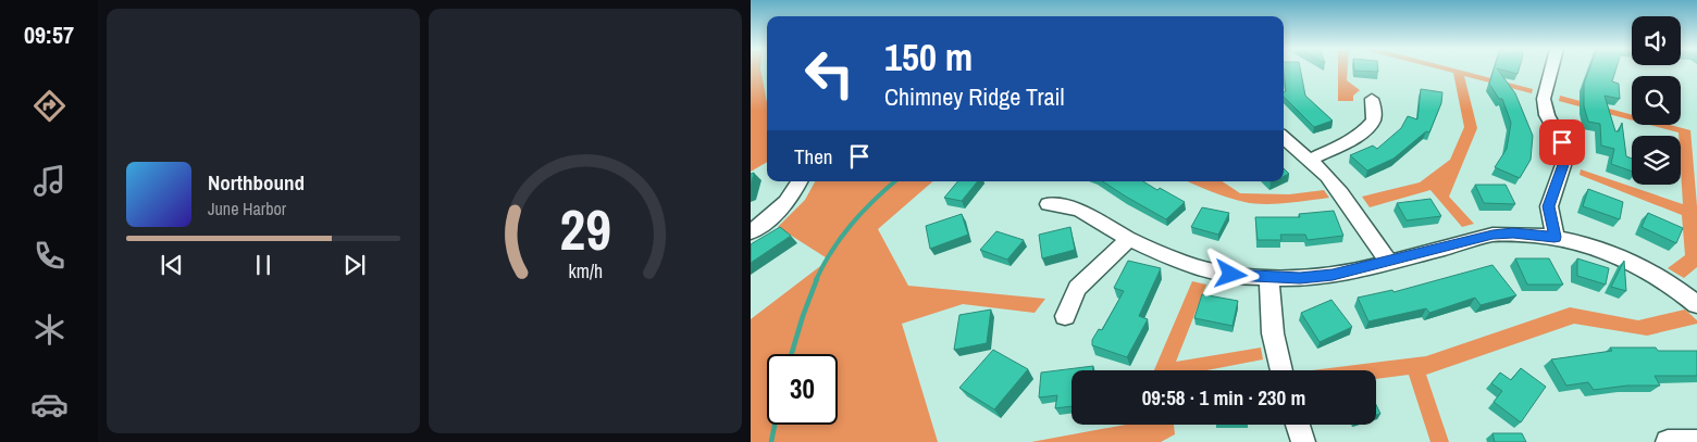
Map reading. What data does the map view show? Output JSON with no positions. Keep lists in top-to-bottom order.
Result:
{
  "page": {
    "tabs": "09:57",
    "turn": ["150 m", "Chimney Ridge Trail"],
    "then": "Then",
    "song": ["Northbound", "June Harbor"],
    "limit": "30",
    "trip": "09:58 · 1 min · 230 m",
    "gauge": ["29", "km/h"]
  }
}
